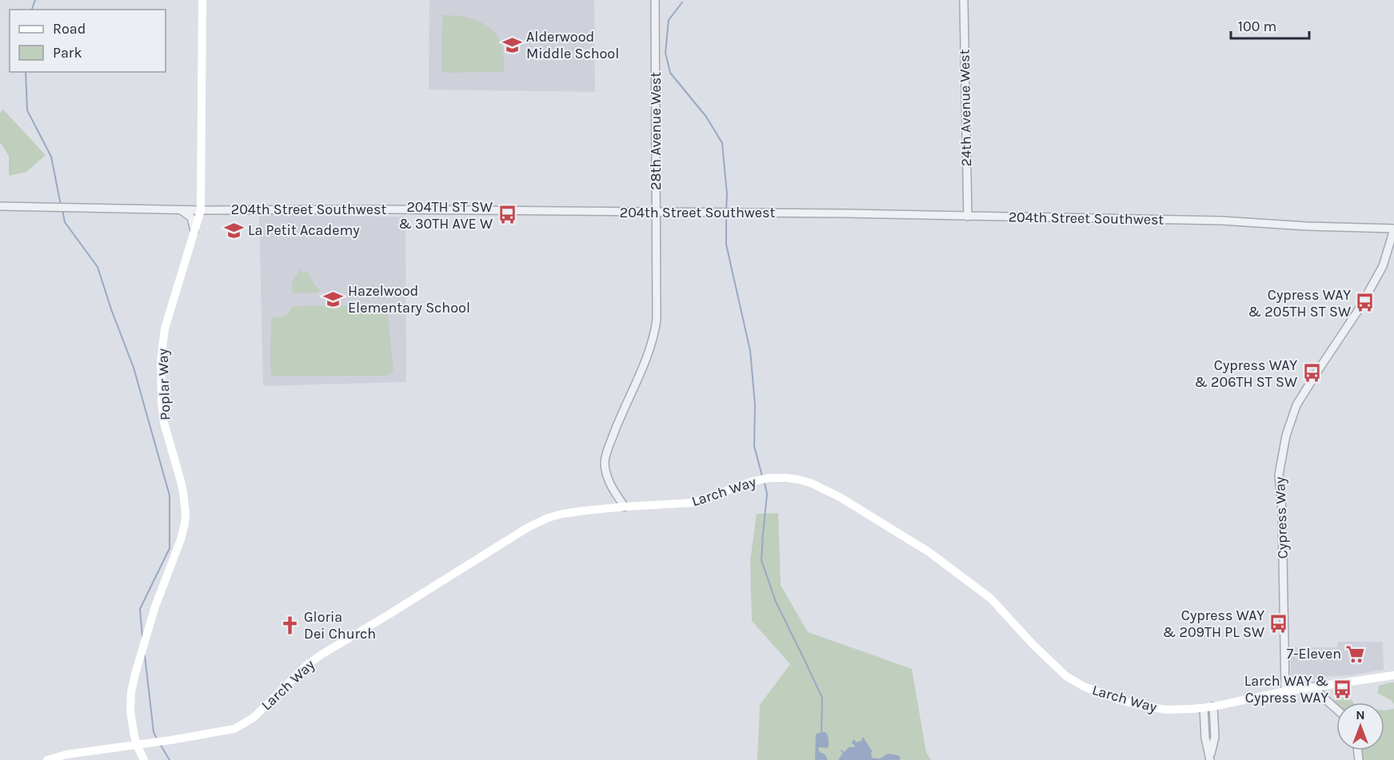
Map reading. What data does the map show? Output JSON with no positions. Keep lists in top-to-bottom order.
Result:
{
  "streets": {
    "main road": ["Poplar Way", "Larch Way"],
    "street": [
      "24th Avenue West",
      "28th Avenue West",
      "204th Street Southwest",
      "Cypress Way"
    ]
  },
  "crossings": [
    ["24th Avenue West", "204th Street Southwest"],
    ["28th Avenue West", "204th Street Southwest"],
    ["28th Avenue West", "Larch Way"],
    ["204th Street Southwest", "Poplar Way"],
    ["204th Street Southwest", "Cypress Way"],
    ["Poplar Way", "Larch Way"],
    ["Larch Way", "Cypress Way"]
  ],
  "places": {
    "school or university": ["Alderwood Middle School", "La Petit Academy", "Hazelwood Elementary School"],
    "bus stop": [
      "204TH ST SW & 30TH AVE W",
      "Cypress WAY & 205TH ST SW",
      "Cypress WAY & 206TH ST SW",
      "Cypress WAY & 209TH PL SW",
      "Larch WAY & Cypress WAY"
    ],
    "church": ["Gloria Dei Church"],
    "supermarket": ["7-Eleven"]
  },
  "legend": ["Road", "Park"],
  "scale_bar": "100 m",
  "north": "top"
}
